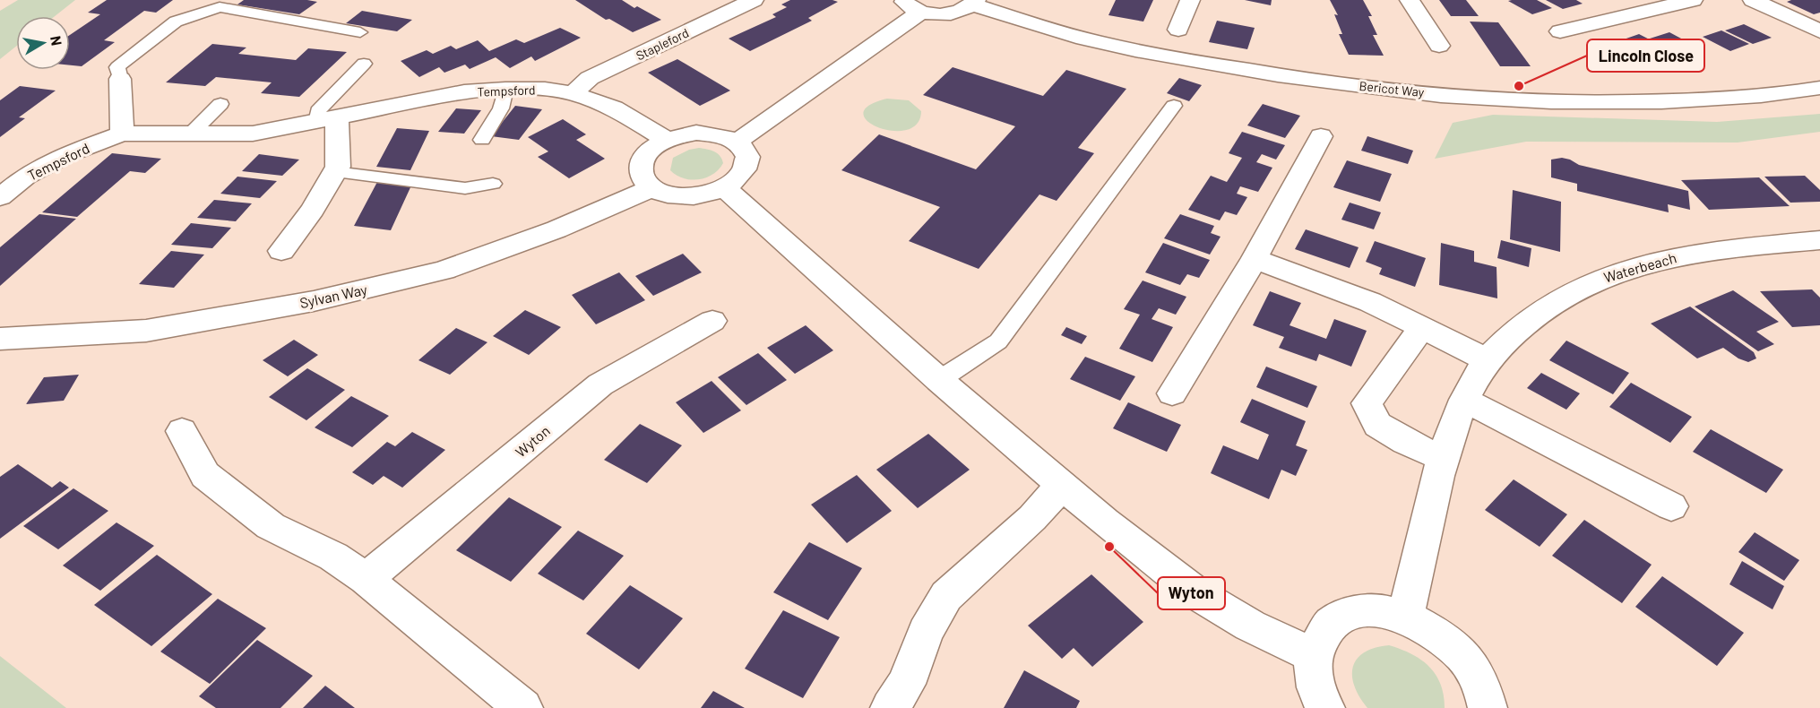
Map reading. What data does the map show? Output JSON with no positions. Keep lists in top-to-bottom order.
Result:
{
  "streets": {
    "street": [
      "Stapleford",
      "Bericot Way",
      "Tempsford",
      "Waterbeach",
      "Sylvan Way",
      "Wyton"
    ]
  },
  "crossings": [
    ["Stapleford", "Tempsford"],
    ["Tempsford", "Sylvan Way"]
  ],
  "places": ["Lincoln Close", "Wyton"],
  "north": "right"
}
